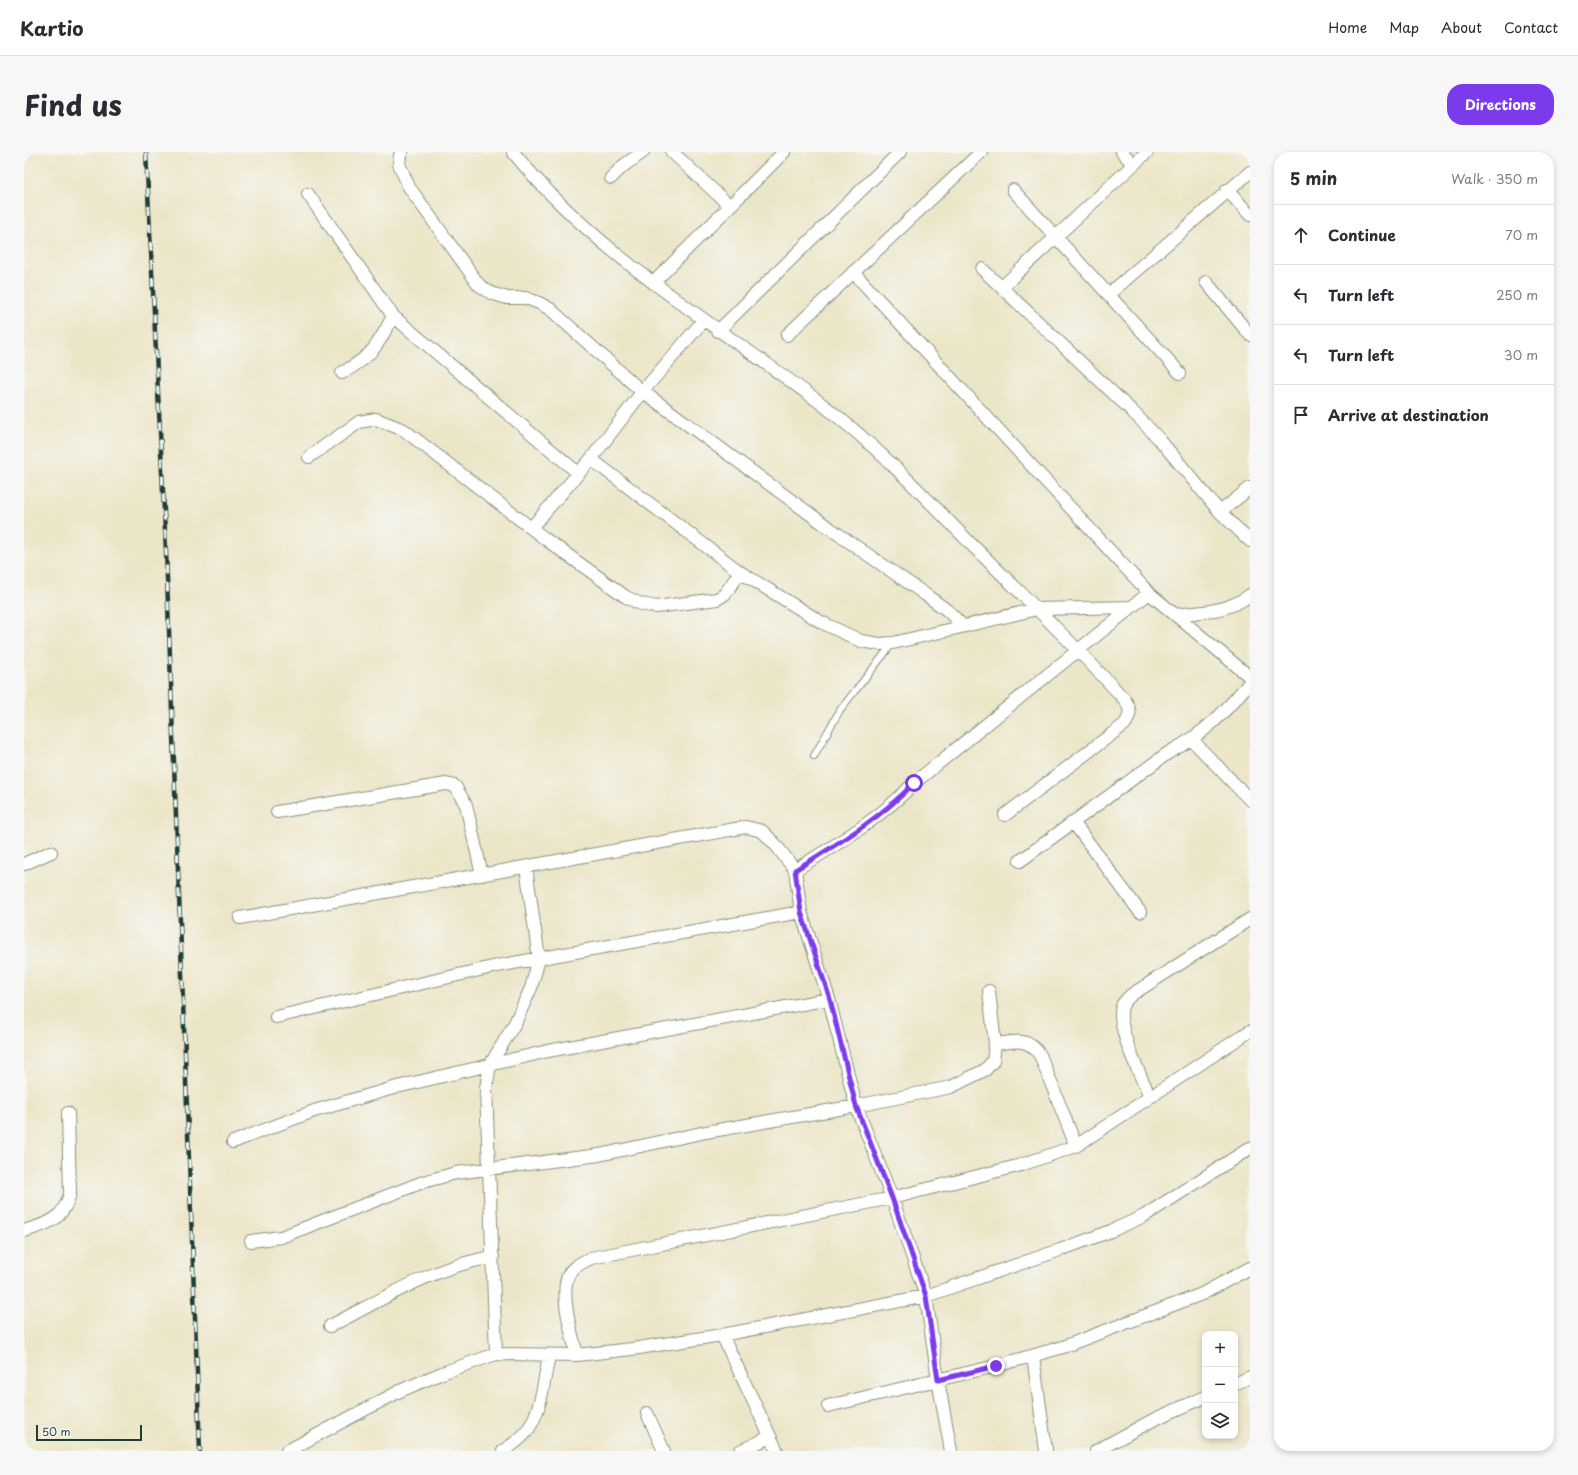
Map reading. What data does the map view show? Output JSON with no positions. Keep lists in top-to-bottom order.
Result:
{
  "scale_bar": "50 m",
  "page": {
    "header": "Kartio",
    "nav": [
      "Home",
      "Map",
      "About",
      "Contact"
    ],
    "title": "Find us",
    "buttons": "Directions",
    "heading": ["5 min", "Walk · 350 m"],
    "list": [
      ["Continue", "70 m"],
      ["Turn left", "250 m"],
      ["Turn left", "30 m"],
      "Arrive at destination"
    ],
    "map_buttons": ["+", "−"],
    "scale": "50 m"
  }
}
